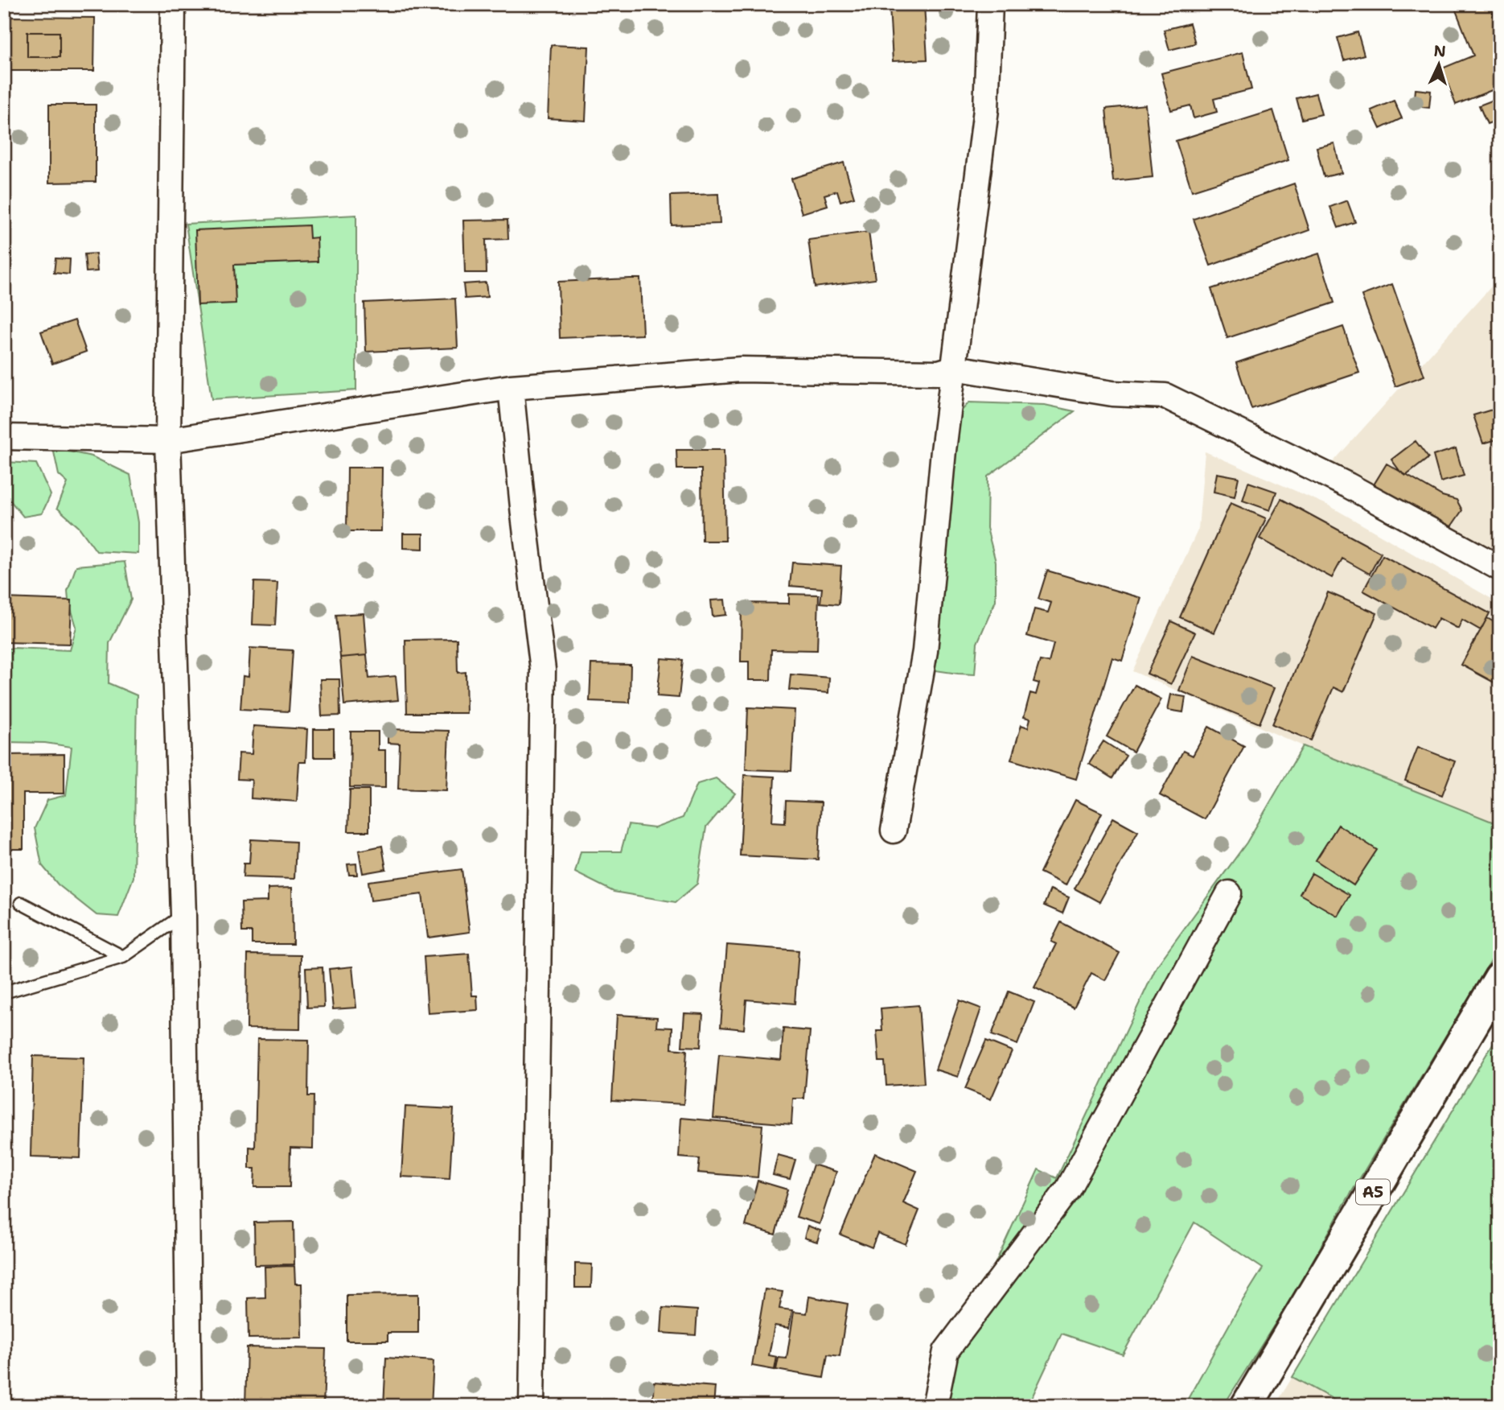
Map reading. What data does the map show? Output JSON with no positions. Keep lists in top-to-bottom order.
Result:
{
  "streets": {
    "highway": ["A5"]
  },
  "north": "top"
}
